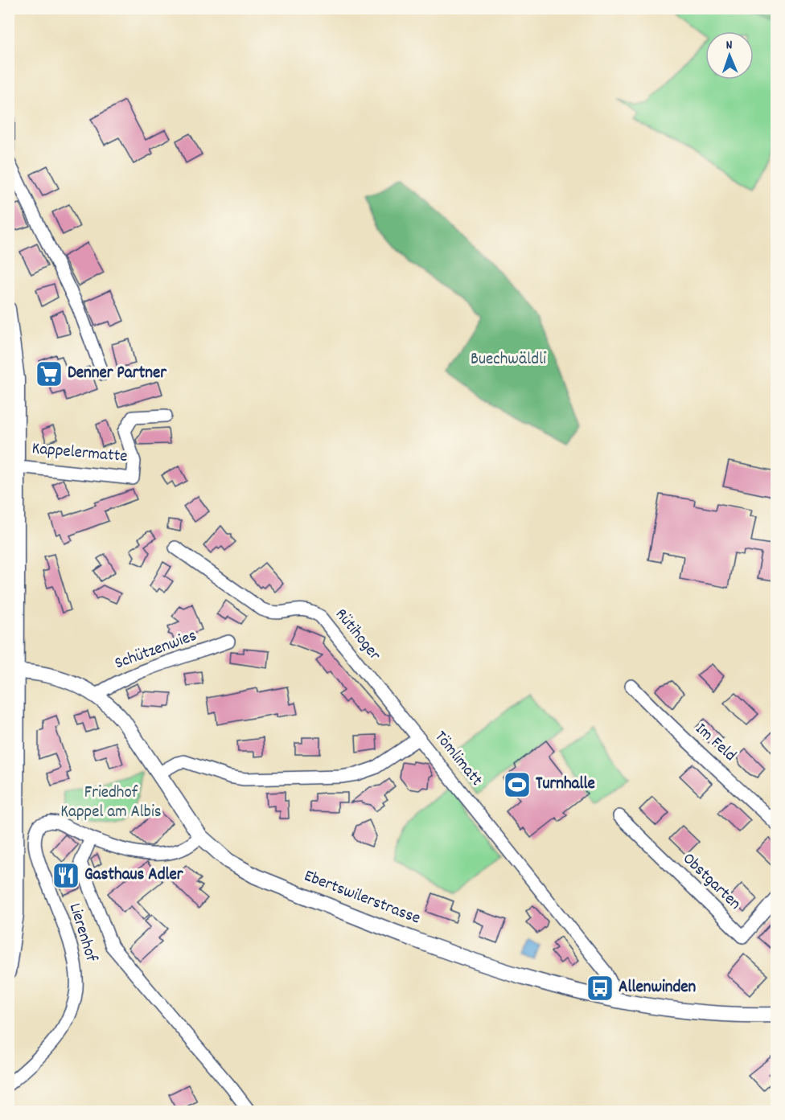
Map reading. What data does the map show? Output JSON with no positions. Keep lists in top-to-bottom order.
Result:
{
  "streets": {
    "street": [
      "Kappelermatte",
      "Rütihoger",
      "Schützenwies",
      "Im Feld",
      "Tömlimatt",
      "Obstgarten",
      "Ebertswilerstrasse",
      "Lierenhof"
    ]
  },
  "crossings": [
    ["Rütihoger", "Tömlimatt"],
    ["Schützenwies", "Ebertswilerstrasse"],
    ["Tömlimatt", "Ebertswilerstrasse"],
    ["Ebertswilerstrasse", "Lierenhof"]
  ],
  "parks": ["Buechwäldli", "Friedhof Kappel am Albis"],
  "places": {
    "supermarket": ["Denner Partner"],
    "sports": ["Turnhalle"],
    "restaurant": ["Gasthaus Adler"],
    "bus stop": ["Allenwinden"]
  },
  "north": "top"
}
